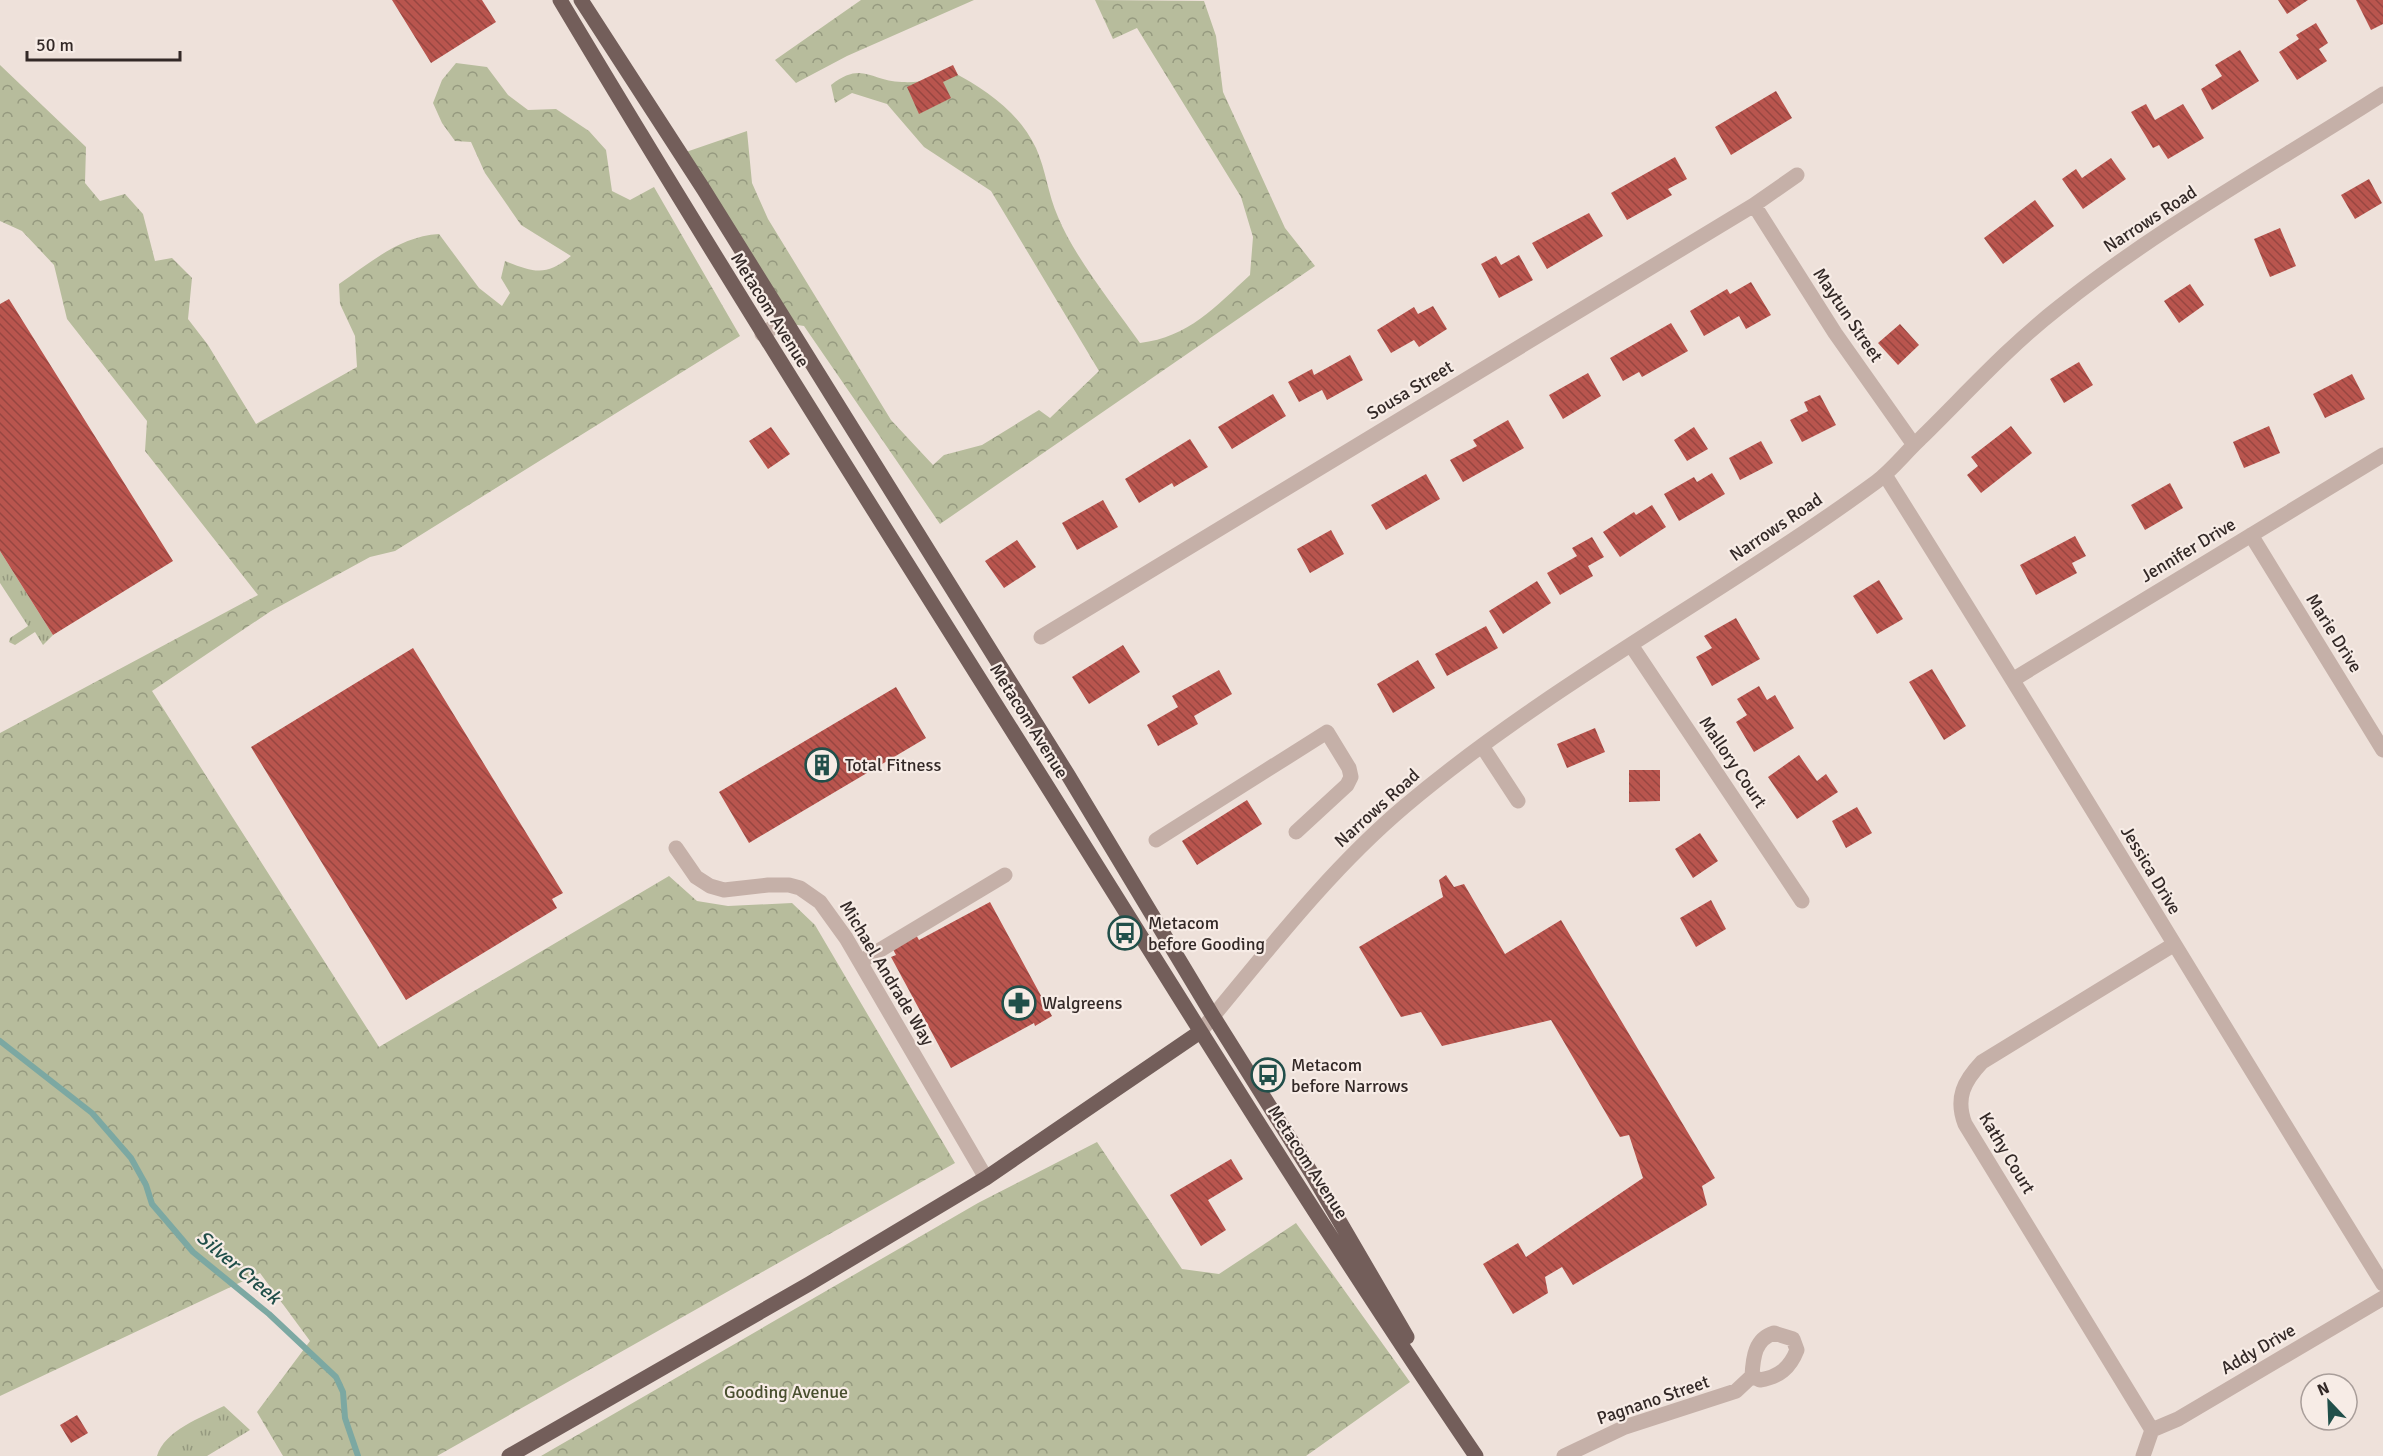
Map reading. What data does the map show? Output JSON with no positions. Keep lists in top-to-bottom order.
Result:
{
  "streets": {
    "main road": ["Metacom Avenue"],
    "street": [
      "Narrows Road",
      "Maytun Street",
      "Sousa Street",
      "Jennifer Drive",
      "Marie Drive",
      "Mallory Court",
      "Jessica Drive",
      "Michael Andrade Way",
      "Kathy Court",
      "Addy Drive",
      "Pagnano Street"
    ]
  },
  "crossings": [
    ["Narrows Road", "Metacom Avenue"],
    ["Narrows Road", "Maytun Street"],
    ["Narrows Road", "Mallory Court"],
    ["Narrows Road", "Jessica Drive"],
    ["Maytun Street", "Sousa Street"],
    ["Jennifer Drive", "Marie Drive"],
    ["Jennifer Drive", "Jessica Drive"],
    ["Jessica Drive", "Kathy Court"],
    ["Kathy Court", "Addy Drive"]
  ],
  "water": ["Silver Creek"],
  "parks": ["Gooding Avenue"],
  "places": {
    "building": ["Total Fitness"],
    "bus stop": ["Metacom before Gooding", "Metacom before Narrows"],
    "pharmacy": ["Walgreens"]
  },
  "scale_bar": "50 m",
  "north": "top left"
}
